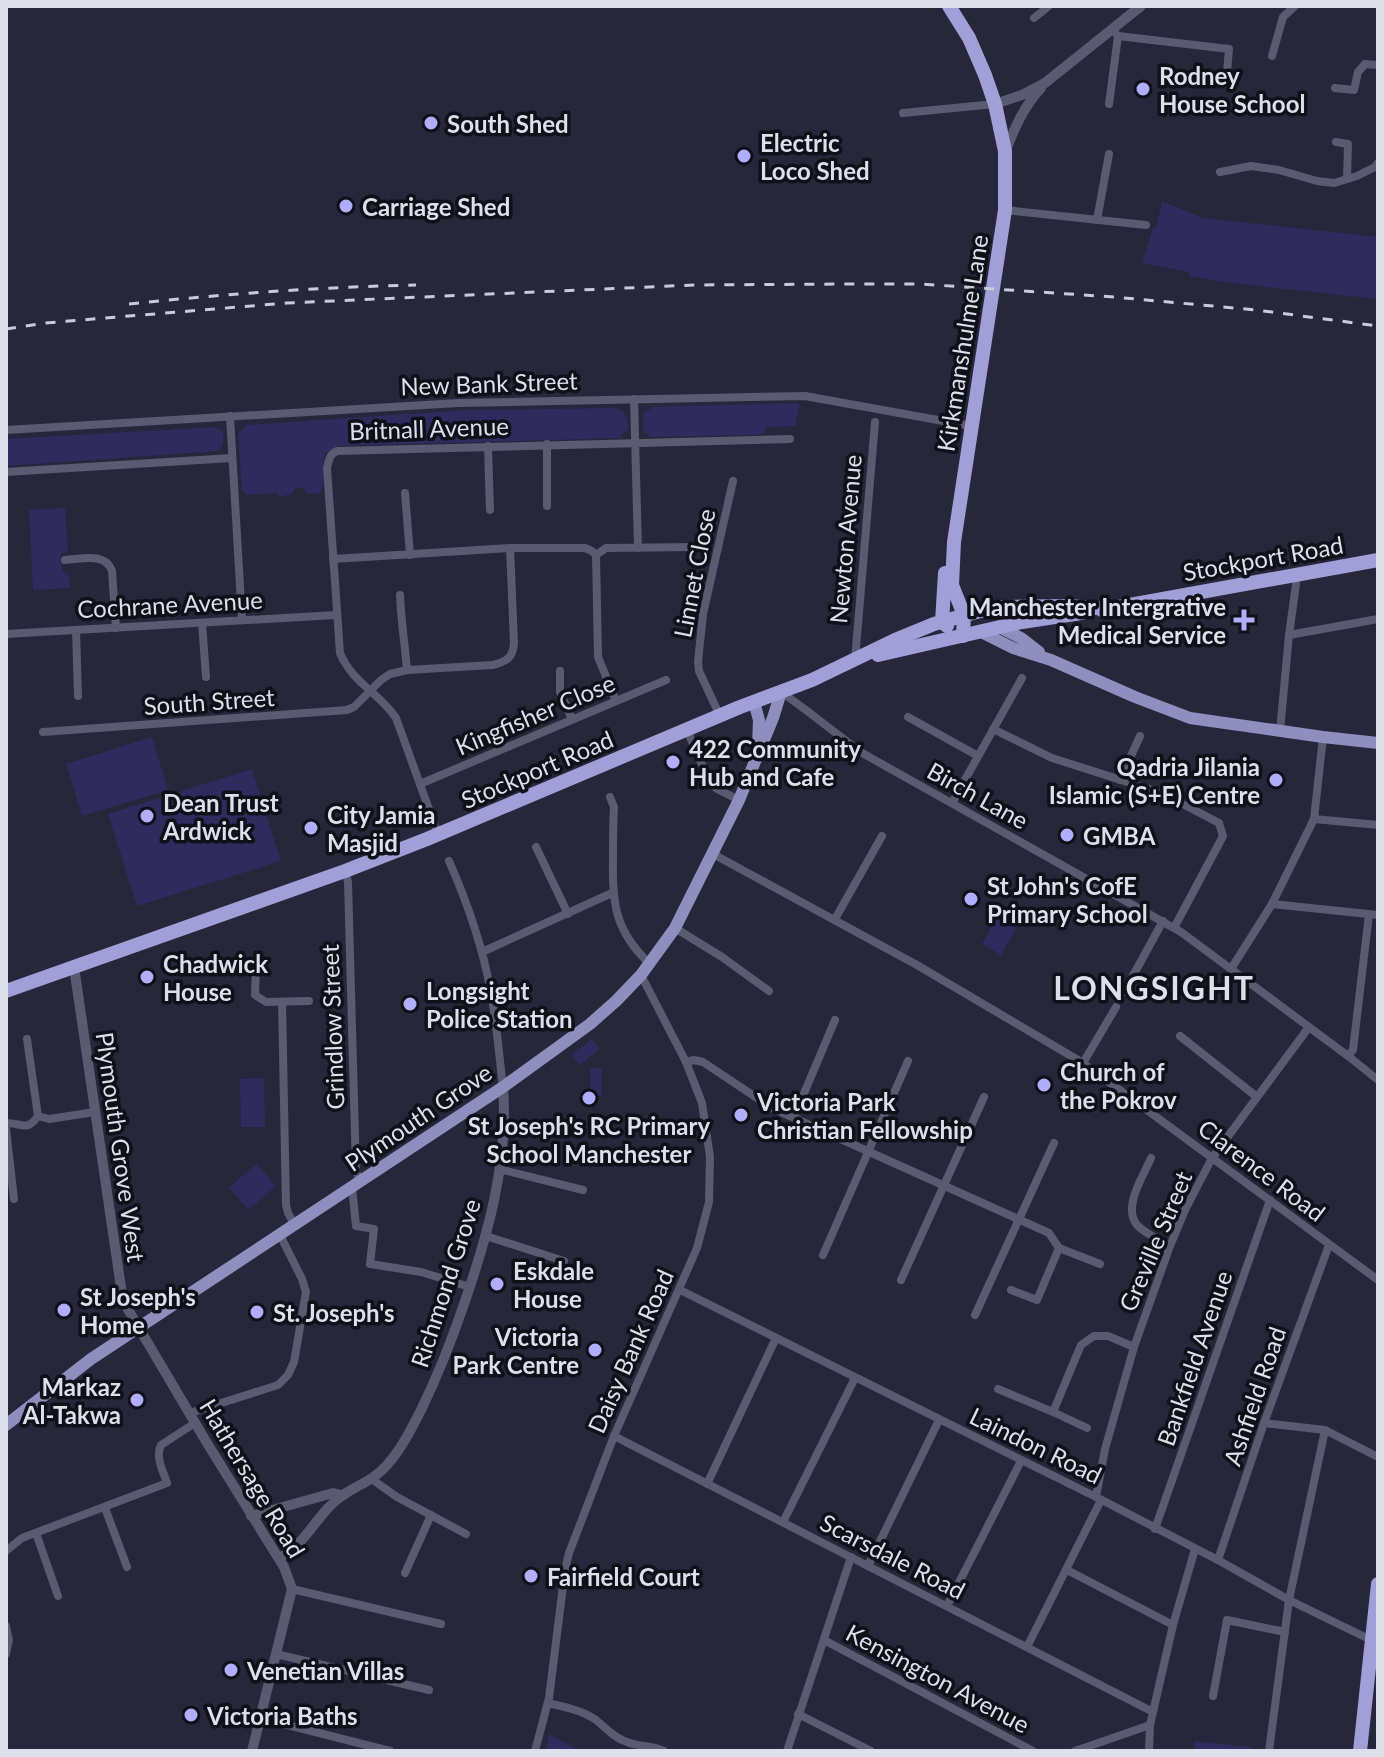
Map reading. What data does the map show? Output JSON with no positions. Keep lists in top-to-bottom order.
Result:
{
  "streets": {
    "highway": ["Kirkmanshulme Lane", "Stockport Road"],
    "main road": ["Plymouth Grove"],
    "street": [
      "New Bank Street",
      "Britnall Avenue",
      "Newton Avenue",
      "Linnet Close",
      "Cochrane Avenue",
      "South Street",
      "Kingfisher Close",
      "Birch Lane",
      "Grindlow Street",
      "Plymouth Grove West",
      "Clarence Road",
      "Greville Street",
      "Richmond Grove",
      "Daisy Bank Road",
      "Bankfield Avenue",
      "Ashfield Road",
      "Laindon Road",
      "Hathersage Road",
      "Scarsdale Road",
      "Kensington Avenue"
    ]
  },
  "crossings": [
    ["Kirkmanshulme Lane", "New Bank Street"],
    ["Britnall Avenue", "Stockport Road"],
    ["Britnall Avenue", "Cochrane Avenue"],
    ["Britnall Avenue", "South Street"],
    ["Britnall Avenue", "Kingfisher Close"],
    ["Newton Avenue", "Stockport Road"],
    ["Stockport Road", "Linnet Close"],
    ["Stockport Road", "Birch Lane"],
    ["Stockport Road", "Grindlow Street"],
    ["Stockport Road", "Plymouth Grove"],
    ["Stockport Road", "Plymouth Grove West"],
    ["Birch Lane", "Plymouth Grove"],
    ["Birch Lane", "Greville Street"],
    ["Grindlow Street", "Plymouth Grove"],
    ["Grindlow Street", "Richmond Grove"],
    ["Plymouth Grove", "Plymouth Grove West"],
    ["Plymouth Grove", "Clarence Road"],
    ["Plymouth Grove", "Richmond Grove"],
    ["Plymouth Grove", "Daisy Bank Road"],
    ["Plymouth Grove", "Hathersage Road"],
    ["Plymouth Grove West", "Hathersage Road"],
    ["Clarence Road", "Greville Street"],
    ["Clarence Road", "Bankfield Avenue"],
    ["Clarence Road", "Ashfield Road"],
    ["Greville Street", "Laindon Road"],
    ["Greville Street", "Scarsdale Road"],
    ["Richmond Grove", "Hathersage Road"],
    ["Daisy Bank Road", "Laindon Road"],
    ["Daisy Bank Road", "Scarsdale Road"],
    ["Bankfield Avenue", "Laindon Road"],
    ["Ashfield Road", "Laindon Road"]
  ],
  "districts": ["LONGSIGHT"],
  "places": {
    "other": [
      "Rodney House School",
      "South Shed",
      "Electric Loco Shed",
      "Carriage Shed",
      "422 Community Hub and Cafe",
      "Qadria Jilania Islamic (S+E) Centre",
      "Dean Trust Ardwick",
      "City Jamia Masjid",
      "GMBA",
      "St John's CofE Primary School",
      "Chadwick House",
      "Longsight Police Station",
      "Church of the Pokrov",
      "St Joseph's RC Primary School Manchester",
      "Victoria Park Christian Fellowship",
      "Eskdale House",
      "St Joseph's Home",
      "St. Joseph's",
      "Victoria Park Centre",
      "Markaz Al-Takwa",
      "Fairfield Court",
      "Venetian Villas",
      "Victoria Baths"
    ],
    "health": ["Manchester Intergrative Medical Service"]
  }
}
